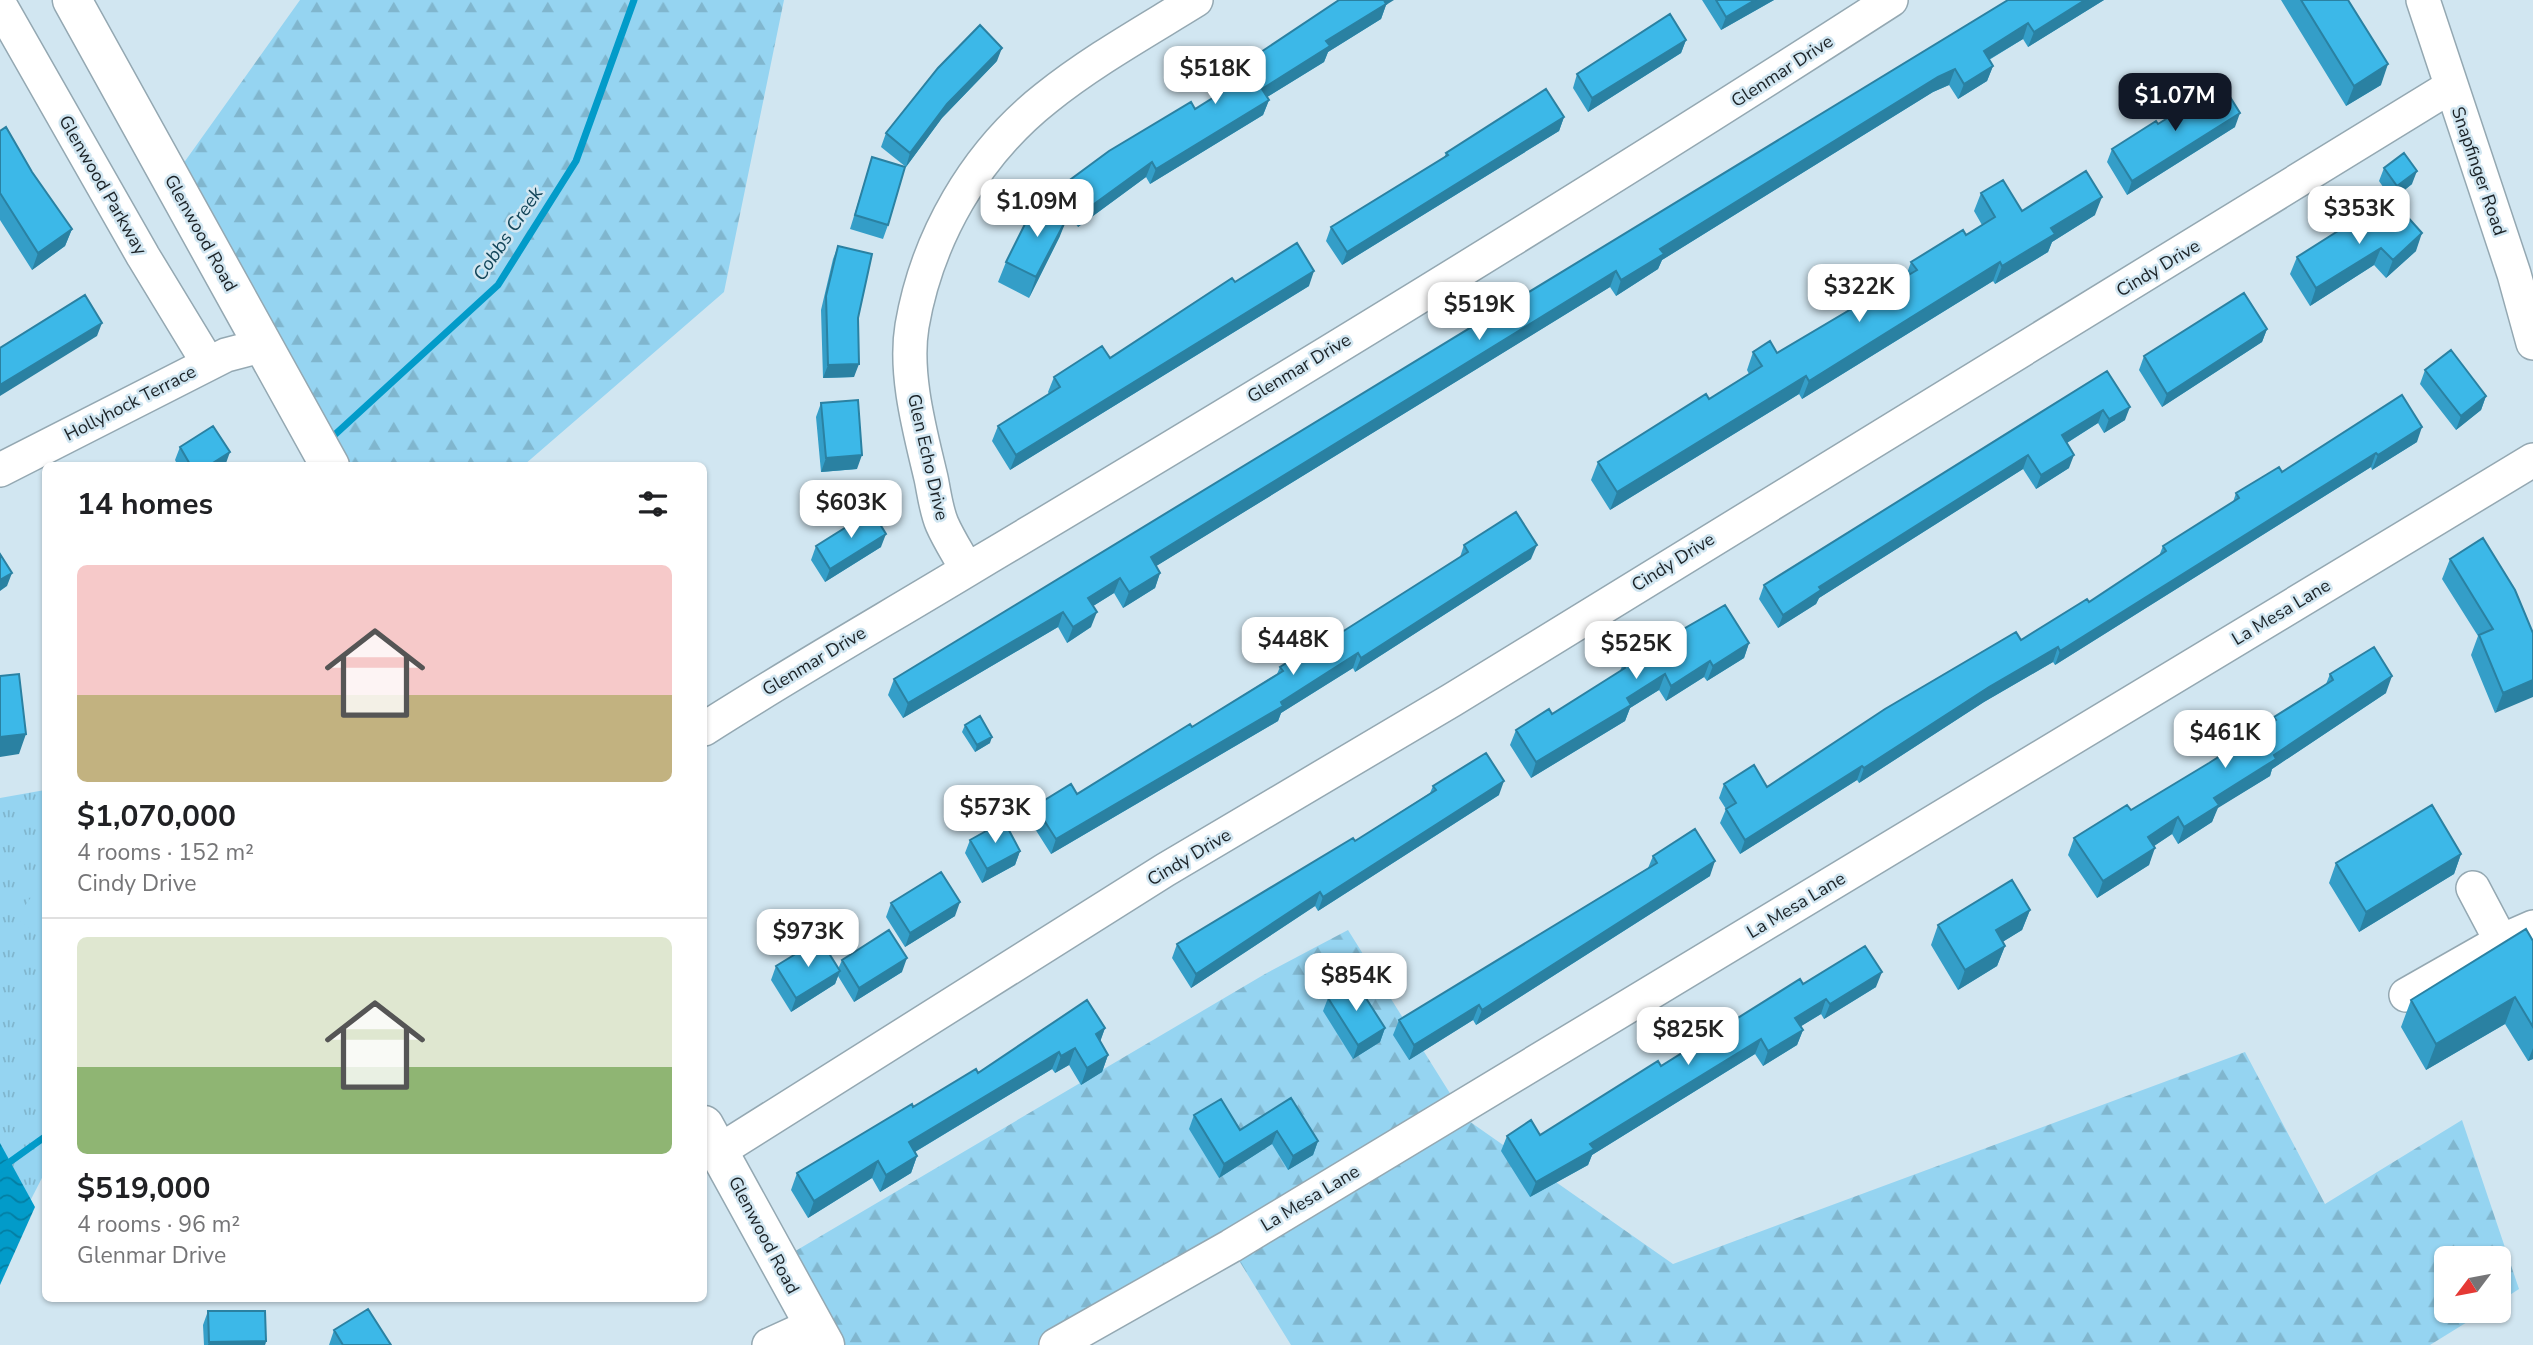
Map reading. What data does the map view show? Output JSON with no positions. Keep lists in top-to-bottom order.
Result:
{
  "streets": {
    "main road": ["Glenwood Road"],
    "street": [
      "Glenmar Drive",
      "Snapfinger Road",
      "Glenwood Parkway",
      "Cindy Drive",
      "Hollyhock Terrace",
      "Glen Echo Drive",
      "La Mesa Lane"
    ]
  },
  "crossings": [
    ["Glenmar Drive", "Glen Echo Drive"],
    ["Snapfinger Road", "Cindy Drive"],
    ["Glenwood Parkway", "Hollyhock Terrace"],
    ["Glenwood Road", "Cindy Drive"],
    ["Glenwood Road", "Hollyhock Terrace"]
  ],
  "water": ["Cobbs Creek"],
  "north": "bottom left",
  "page": {
    "price": [
      "$518K",
      "$1.07M",
      "$1.09M",
      "$353K",
      "$322K",
      "$519K",
      "$603K",
      "$448K",
      "$525K",
      "$461K",
      "$573K",
      "$973K",
      "$854K",
      "$825K"
    ],
    "heading": "14 homes",
    "list": [
      {
        "name": "$1,070,000",
        "note": "4 rooms · 152 m² · Cindy Drive"
      },
      {
        "name": "$519,000",
        "note": "4 rooms · 96 m² · Glenmar Drive"
      }
    ]
  }
}
